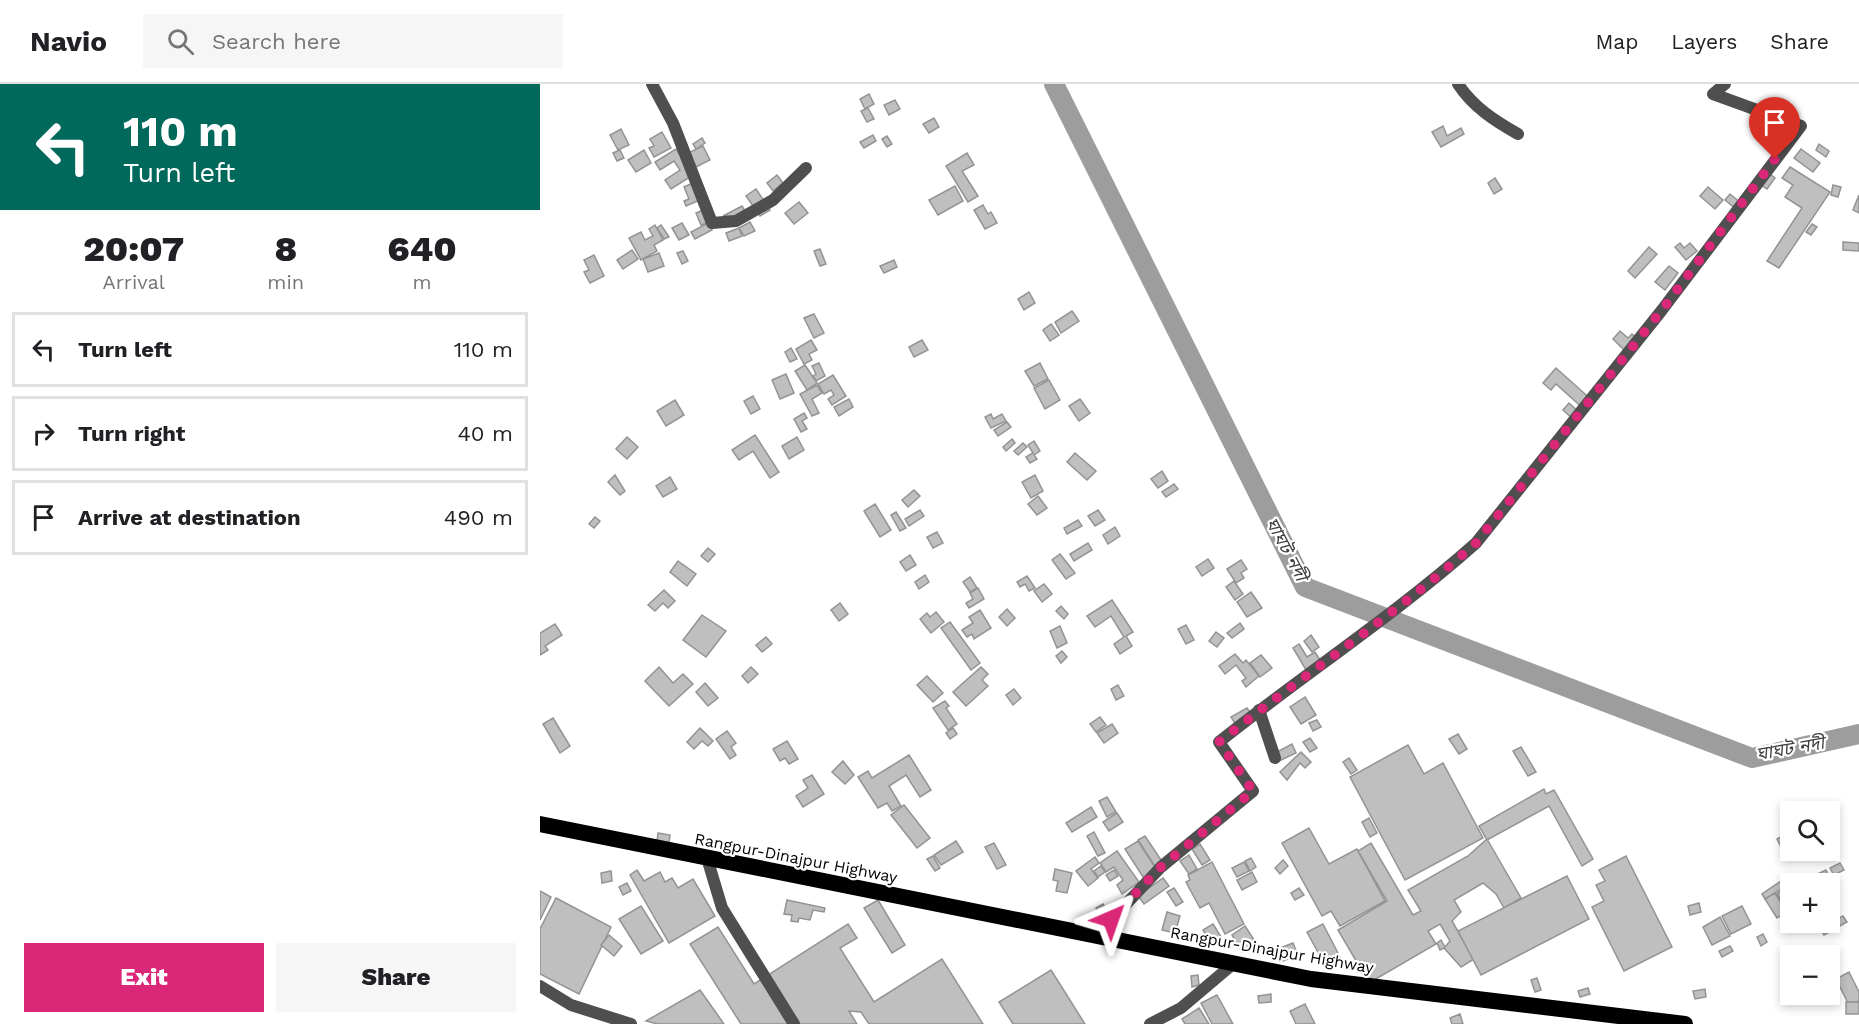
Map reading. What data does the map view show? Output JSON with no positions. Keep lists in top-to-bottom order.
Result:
{
  "streets": {
    "highway": ["Rangpur-Dinajpur Highway"]
  },
  "water": ["ঘাঘট নদী"],
  "page": {
    "header": "Navio",
    "search": "Search here",
    "nav": ["Map", "Layers", "Share"],
    "turn": ["110 m", "Turn left"],
    "eta": [
      "20:07",
      "Arrival",
      "8",
      "min",
      "640",
      "m"
    ],
    "list": [
      {
        "name": "Turn left",
        "value": "110 m"
      },
      {
        "name": "Turn right",
        "value": "40 m"
      },
      {
        "name": "Arrive at destination",
        "value": "490 m"
      }
    ],
    "map_buttons": ["+", "−"],
    "buttons": ["Exit", "Share"]
  }
}
